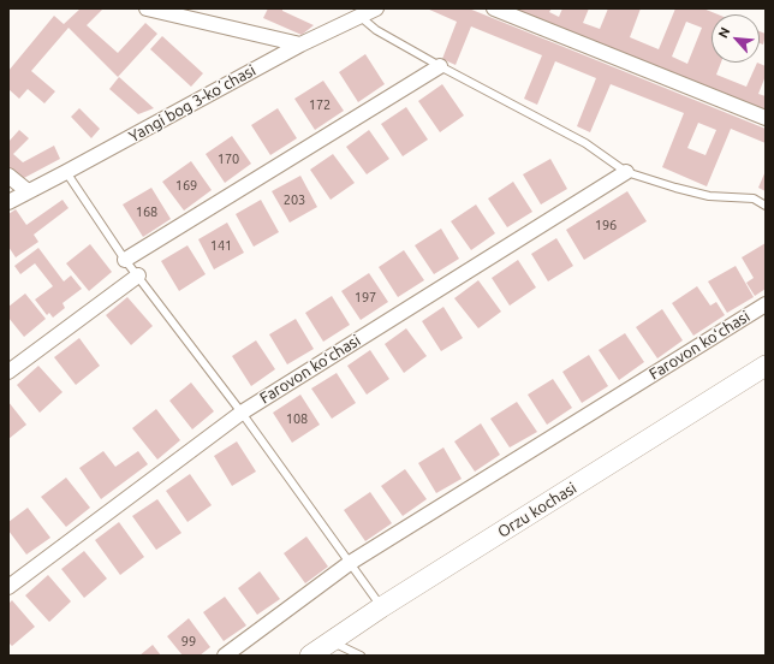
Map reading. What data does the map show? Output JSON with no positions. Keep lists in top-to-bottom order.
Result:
{
  "streets": {
    "main road": ["Orzu kochasi"],
    "street": ["Yangi bog 3-koʼchasi", "Farovon koʻchasi"]
  },
  "house_numbers": [
    "172",
    "170",
    "169",
    "203",
    "168",
    "196",
    "141",
    "197",
    "108",
    "99"
  ],
  "north": "top left"
}
